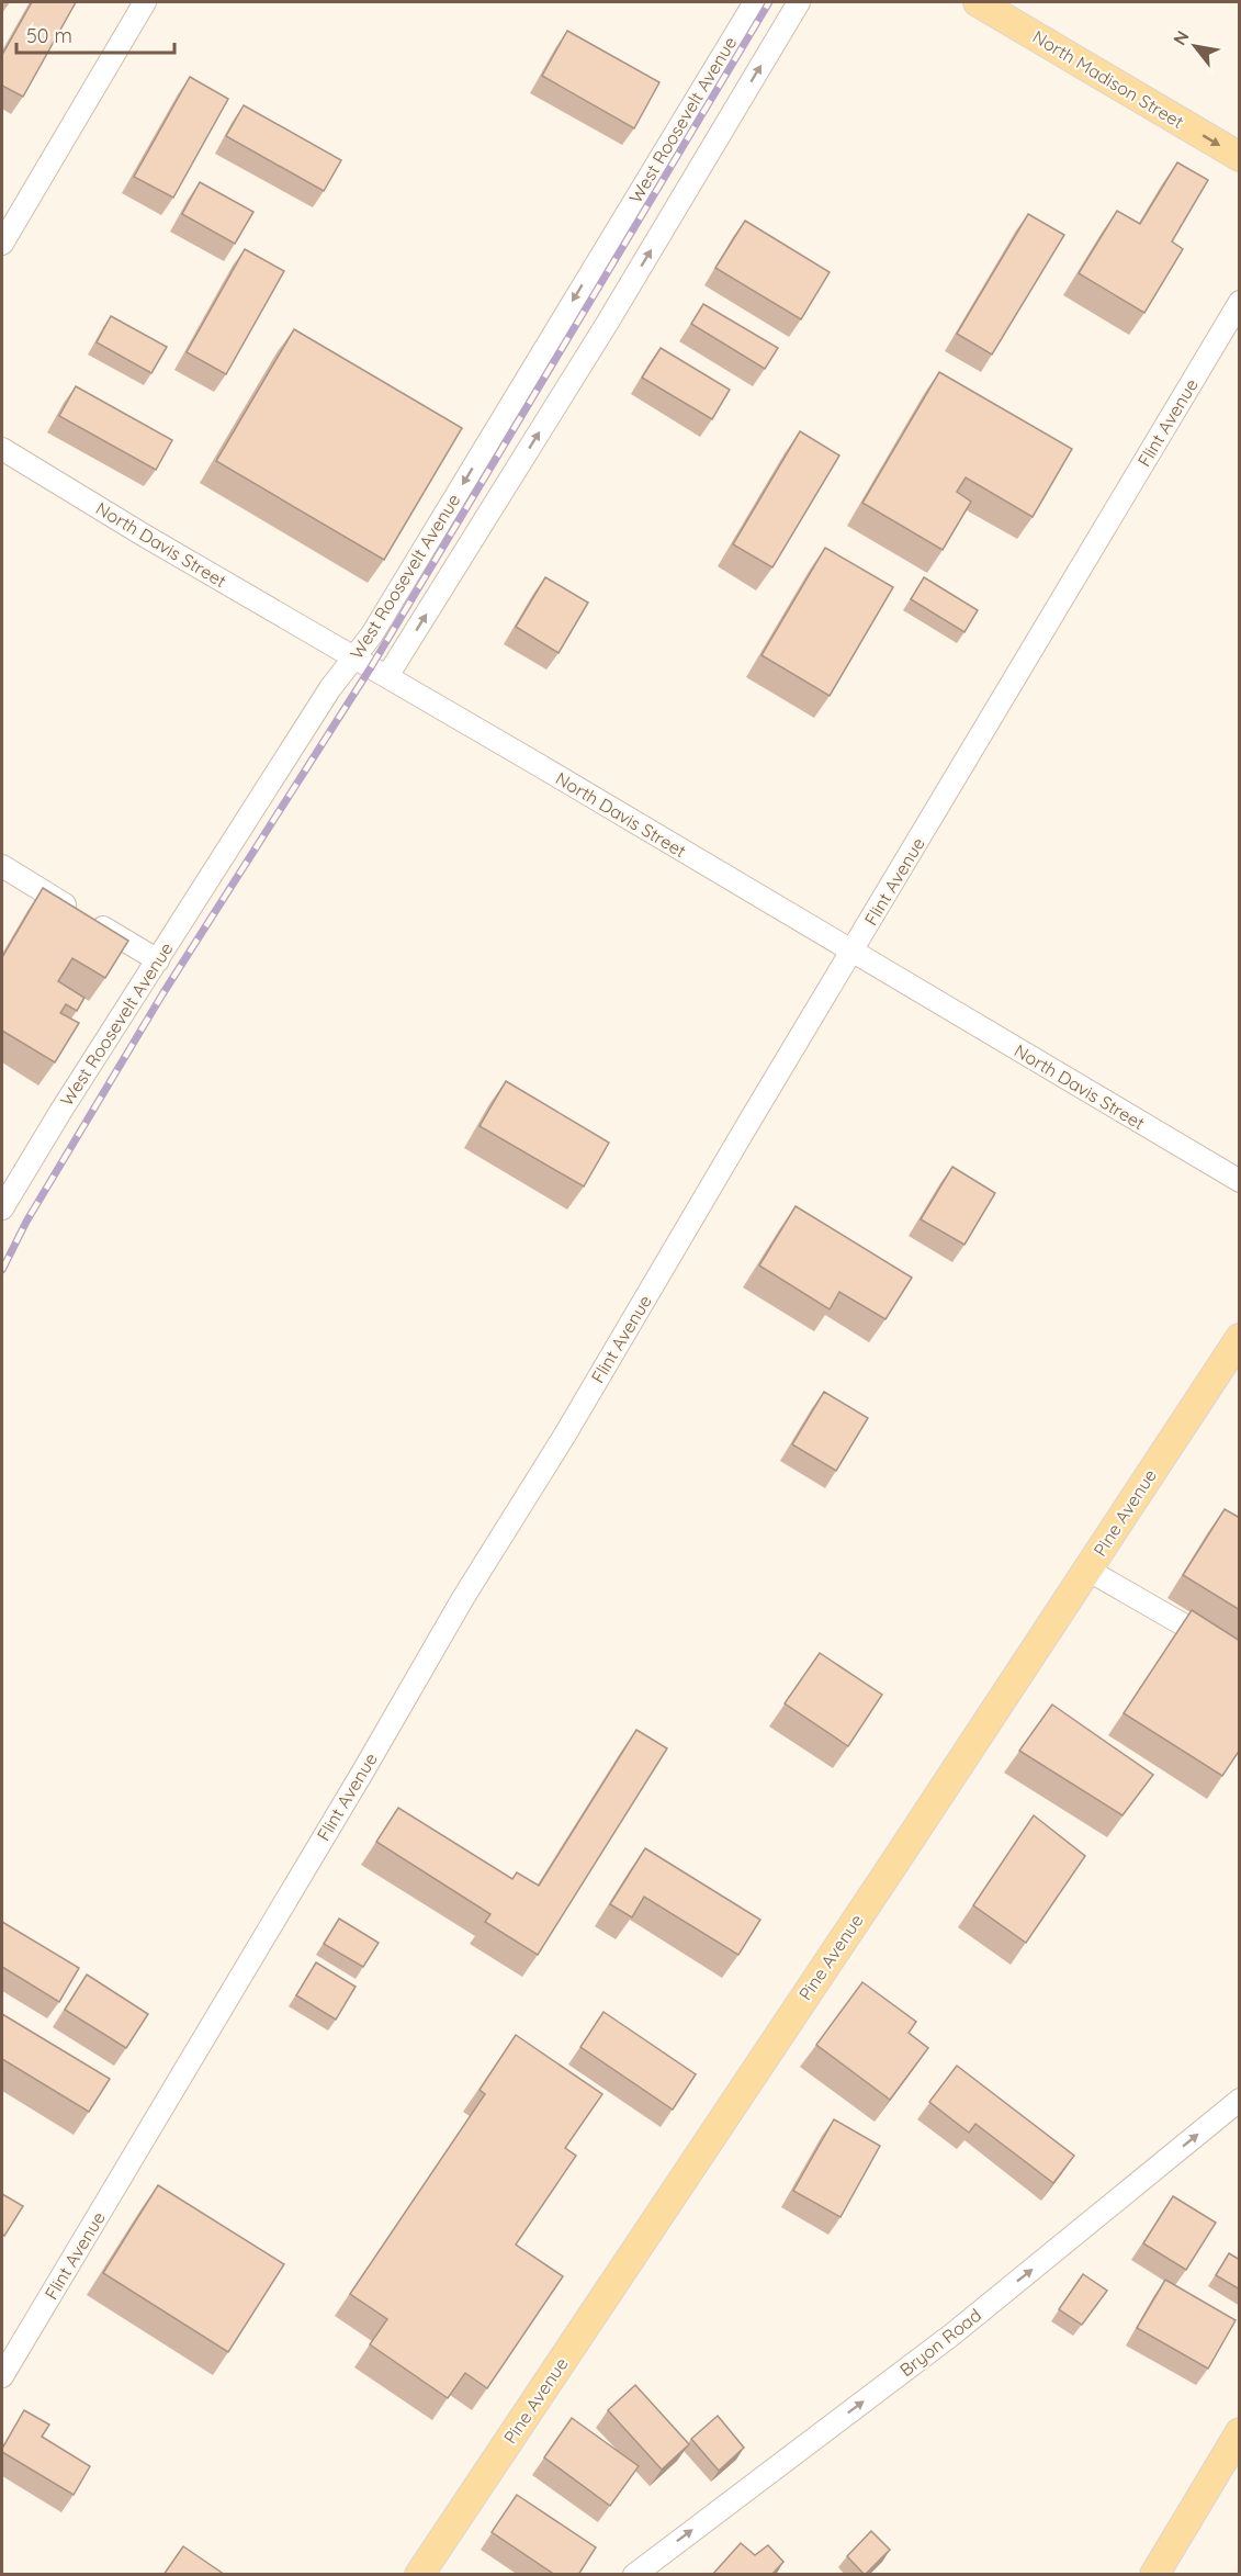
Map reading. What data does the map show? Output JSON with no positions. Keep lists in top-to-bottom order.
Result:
{
  "streets": {
    "main road": ["North Madison Street", "Pine Avenue"],
    "street": [
      "West Roosevelt Avenue",
      "Flint Avenue",
      "North Davis Street",
      "Bryon Road"
    ]
  },
  "crossings": [
    ["West Roosevelt Avenue", "North Davis Street"],
    ["Flint Avenue", "North Davis Street"]
  ],
  "one_way": ["North Madison Street", "Bryon Road"],
  "scale_bar": "50 m",
  "north": "top left"
}
